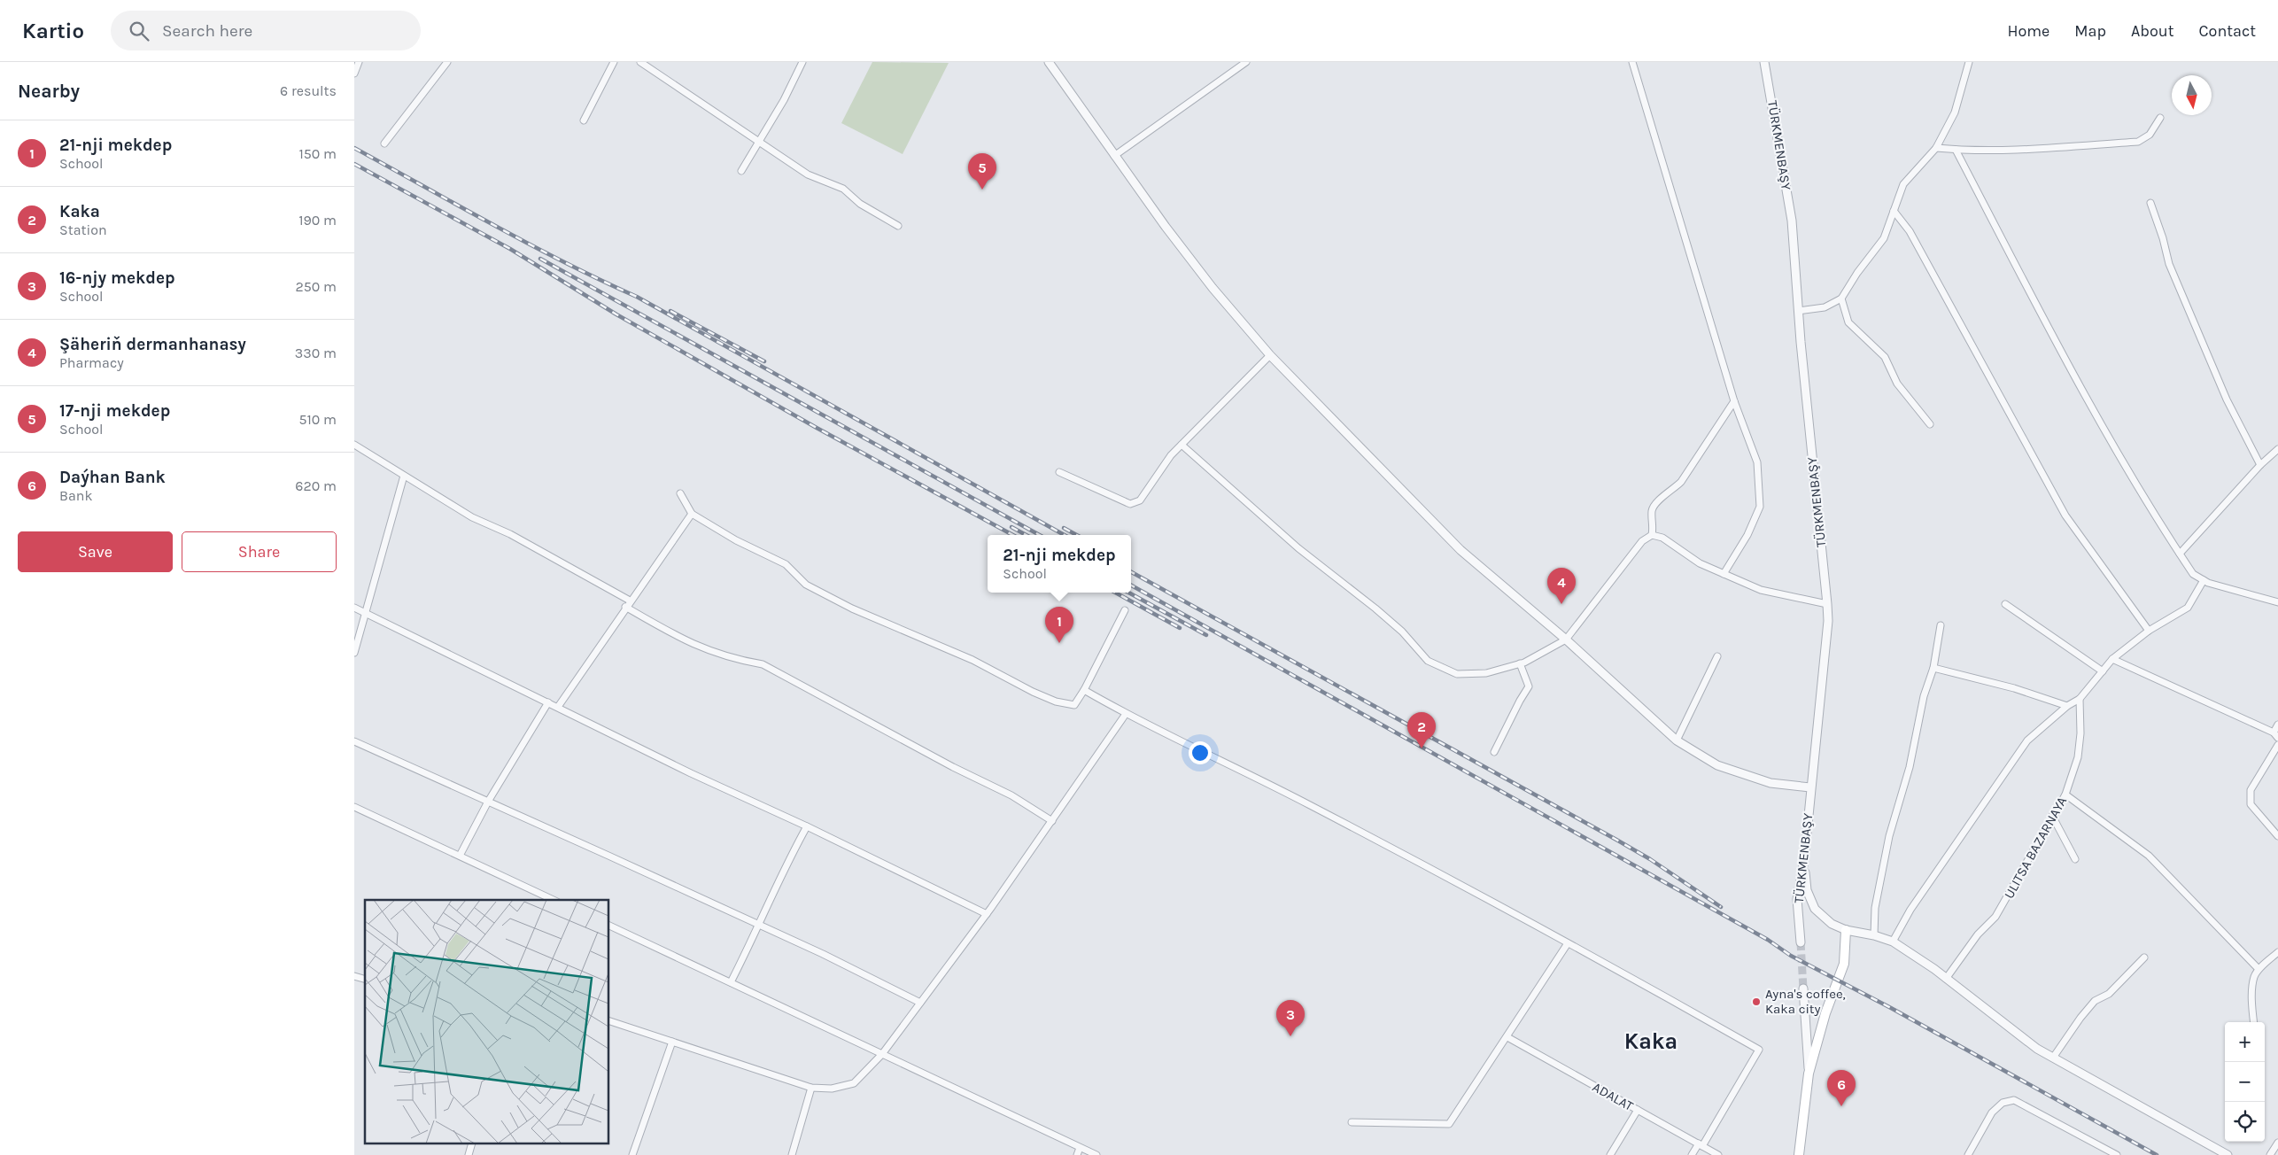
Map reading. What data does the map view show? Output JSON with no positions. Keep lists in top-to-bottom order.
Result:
{
  "streets": {
    "street": ["TÜRKMENBAŞY", "ULITSA BAZARNAYA", "ADALAT"]
  },
  "districts": ["Kaka"],
  "places": ["Ayna's coffee, Kaka city"],
  "north": "bottom",
  "page": {
    "header": "Kartio",
    "search": "Search here",
    "nav": [
      "Home",
      "Map",
      "About",
      "Contact"
    ],
    "heading": ["Nearby", "6 results"],
    "list": [
      {
        "mark": "1",
        "name": "21-nji mekdep",
        "note": "School",
        "value": "150 m"
      },
      {
        "mark": "2",
        "name": "Kaka",
        "note": "Station",
        "value": "190 m"
      },
      {
        "mark": "3",
        "name": "16-njy mekdep",
        "note": "School",
        "value": "250 m"
      },
      {
        "mark": "4",
        "name": "Şäheriň dermanhanasy",
        "note": "Pharmacy",
        "value": "330 m"
      },
      {
        "mark": "5",
        "name": "17-nji mekdep",
        "note": "School",
        "value": "510 m"
      },
      {
        "mark": "6",
        "name": "Daýhan Bank",
        "note": "Bank",
        "value": "620 m"
      }
    ],
    "pins": [
      "5",
      "4",
      "1",
      "2",
      "3",
      "6"
    ],
    "buttons": ["Save", "Share"],
    "popup": ["21-nji mekdep", "School"],
    "map_buttons": ["+", "−"]
  }
}
